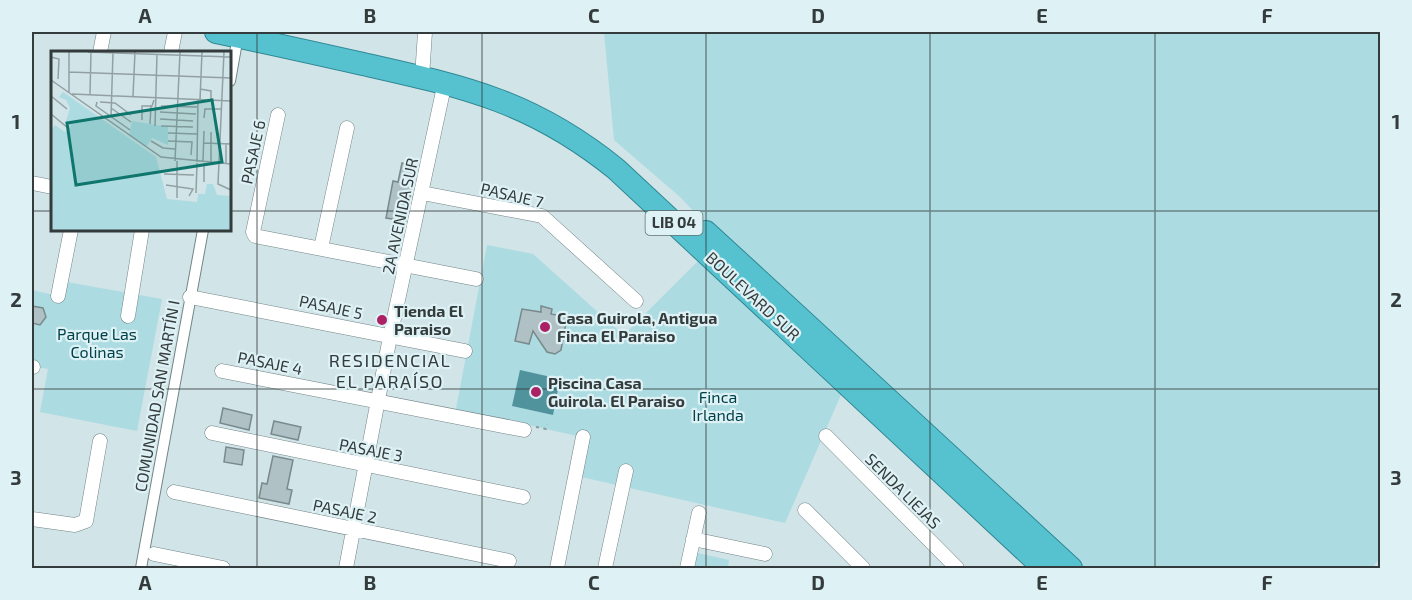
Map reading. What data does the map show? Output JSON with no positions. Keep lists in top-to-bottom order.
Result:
{
  "streets": {
    "highway": ["LIB 04", "BOULEVARD SUR"],
    "street": [
      "PASAJE 6",
      "PASAJE 7",
      "2A AVENIDA SUR",
      "PASAJE 5",
      "PASAJE 4",
      "COMUNIDAD SAN MARTÍN I",
      "PASAJE 3",
      "SENDA LIEJAS",
      "PASAJE 2"
    ]
  },
  "crossings": [
    ["PASAJE 6", "2A AVENIDA SUR"],
    ["PASAJE 7", "2A AVENIDA SUR"],
    ["2A AVENIDA SUR", "BOULEVARD SUR"],
    ["2A AVENIDA SUR", "PASAJE 5"],
    ["2A AVENIDA SUR", "PASAJE 4"],
    ["2A AVENIDA SUR", "PASAJE 3"],
    ["2A AVENIDA SUR", "PASAJE 2"],
    ["PASAJE 5", "COMUNIDAD SAN MARTÍN I"]
  ],
  "districts": ["RESIDENCIAL EL PARAÍSO"],
  "parks": ["Parque Las Colinas", "Finca Irlanda"],
  "places": ["Tienda El Paraiso", "Casa Guirola, Antigua Finca El Paraiso", "Piscina Casa Guirola. El Paraiso"],
  "grid": {
    "columns": [
      "A",
      "B",
      "C",
      "D",
      "E",
      "F"
    ],
    "rows": ["1", "2", "3"]
  }
}
